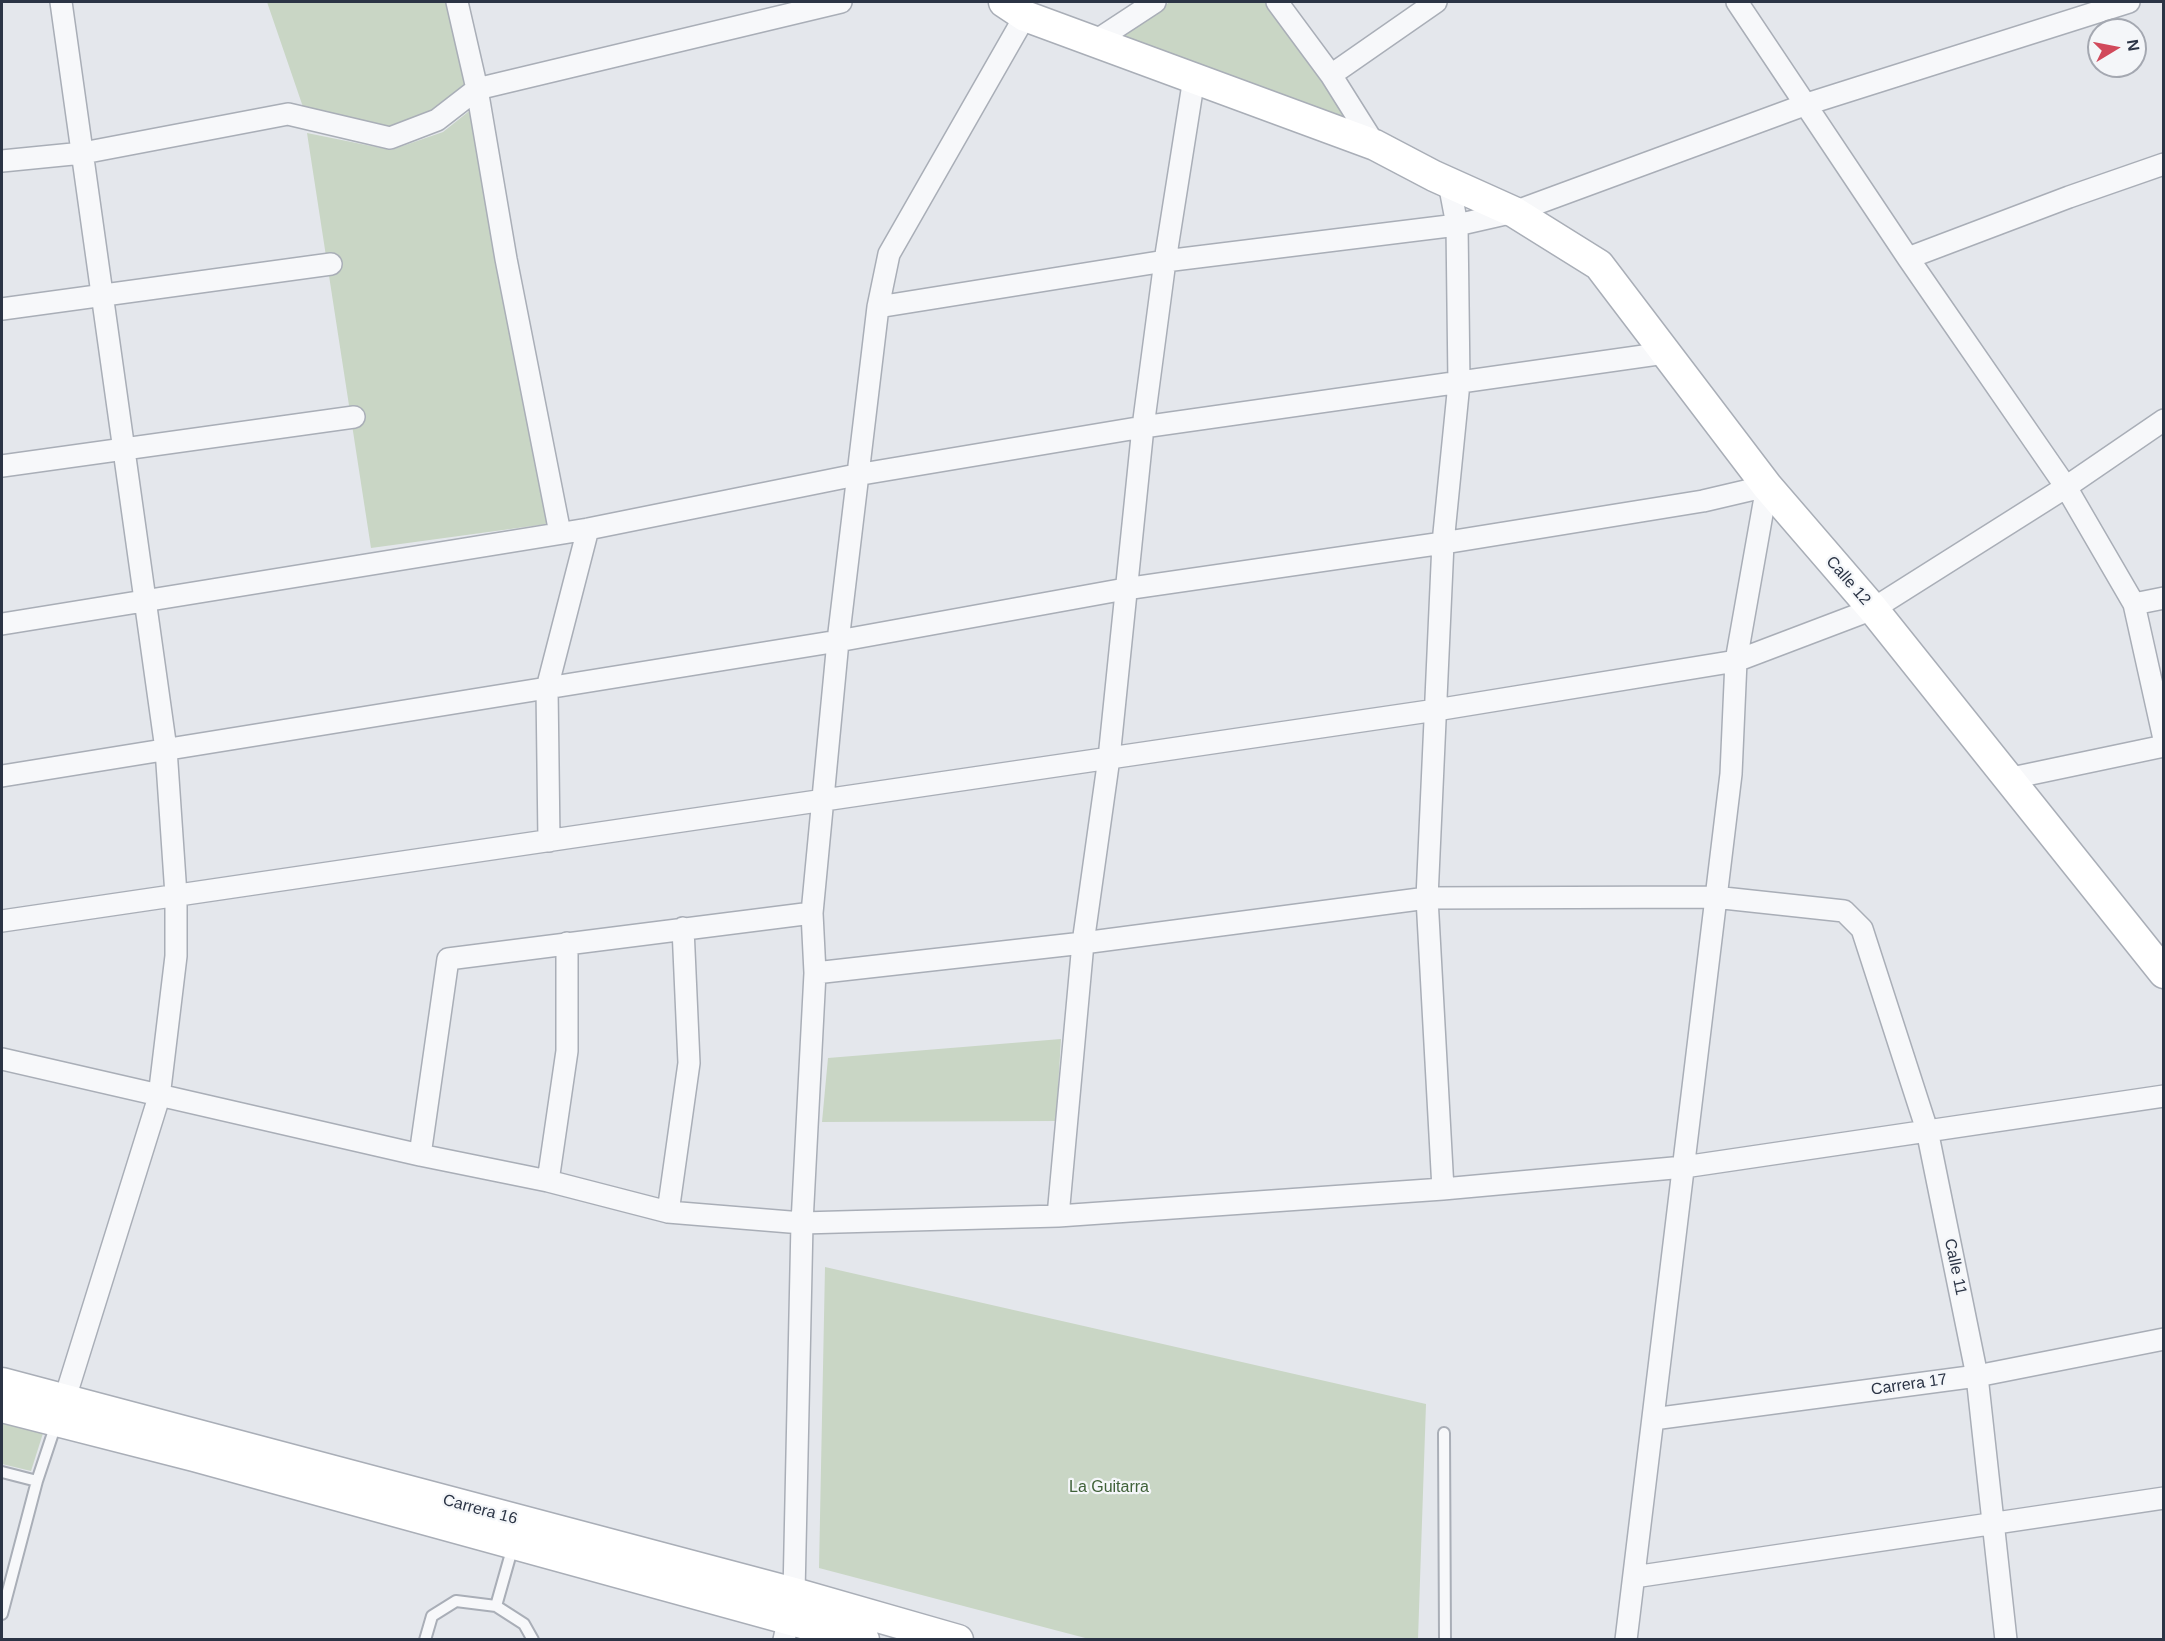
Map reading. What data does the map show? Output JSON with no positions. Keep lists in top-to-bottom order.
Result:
{
  "streets": {
    "main road": ["Calle 12", "Carrera 16"],
    "street": ["Calle 11", "Carrera 17"]
  },
  "crossings": [
    ["Calle 11", "Carrera 17"]
  ],
  "parks": ["La Guitarra"],
  "north": "right"
}
